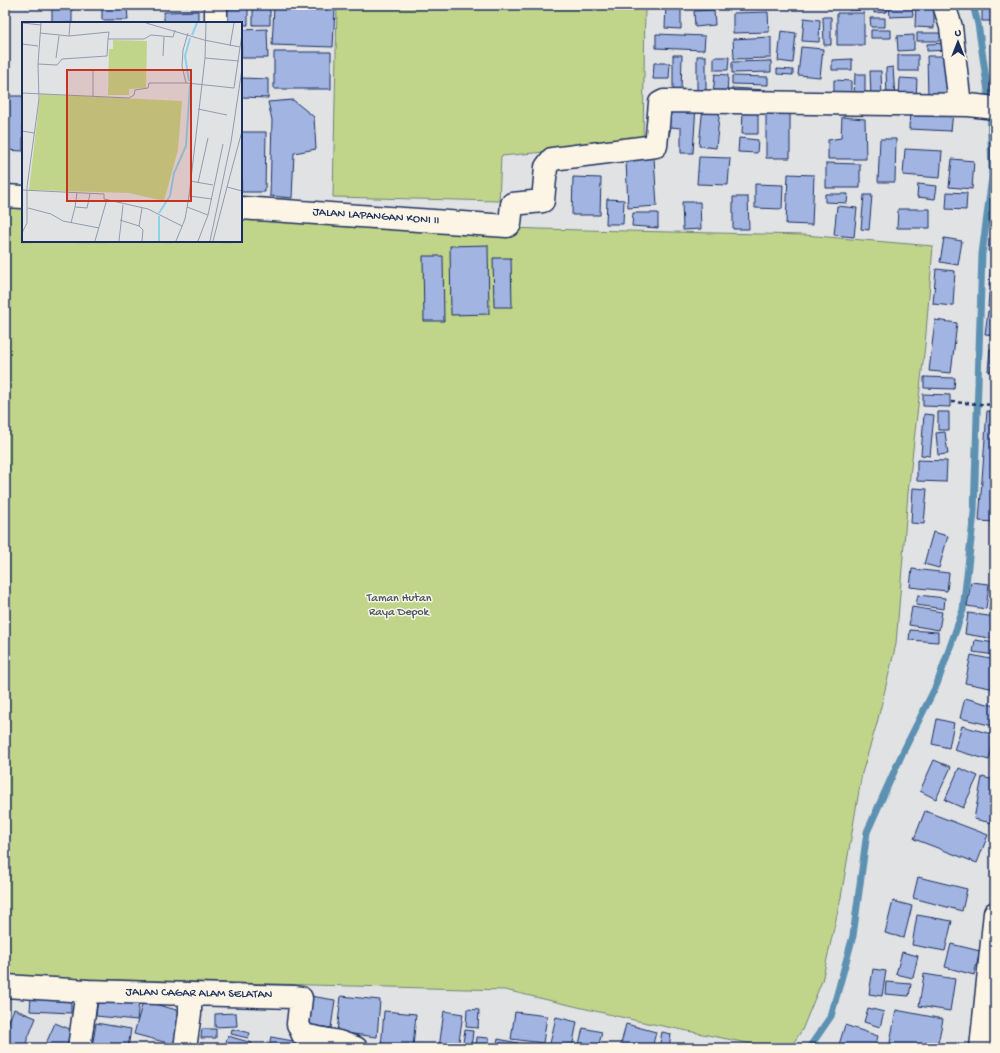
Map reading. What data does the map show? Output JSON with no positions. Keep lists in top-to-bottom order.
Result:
{
  "streets": {
    "street": ["JALAN LAPANGAN KONI II", "JALAN CAGAR ALAM SELATAN"]
  },
  "parks": ["Taman Hutan Raya Depok"],
  "north": "top"
}
